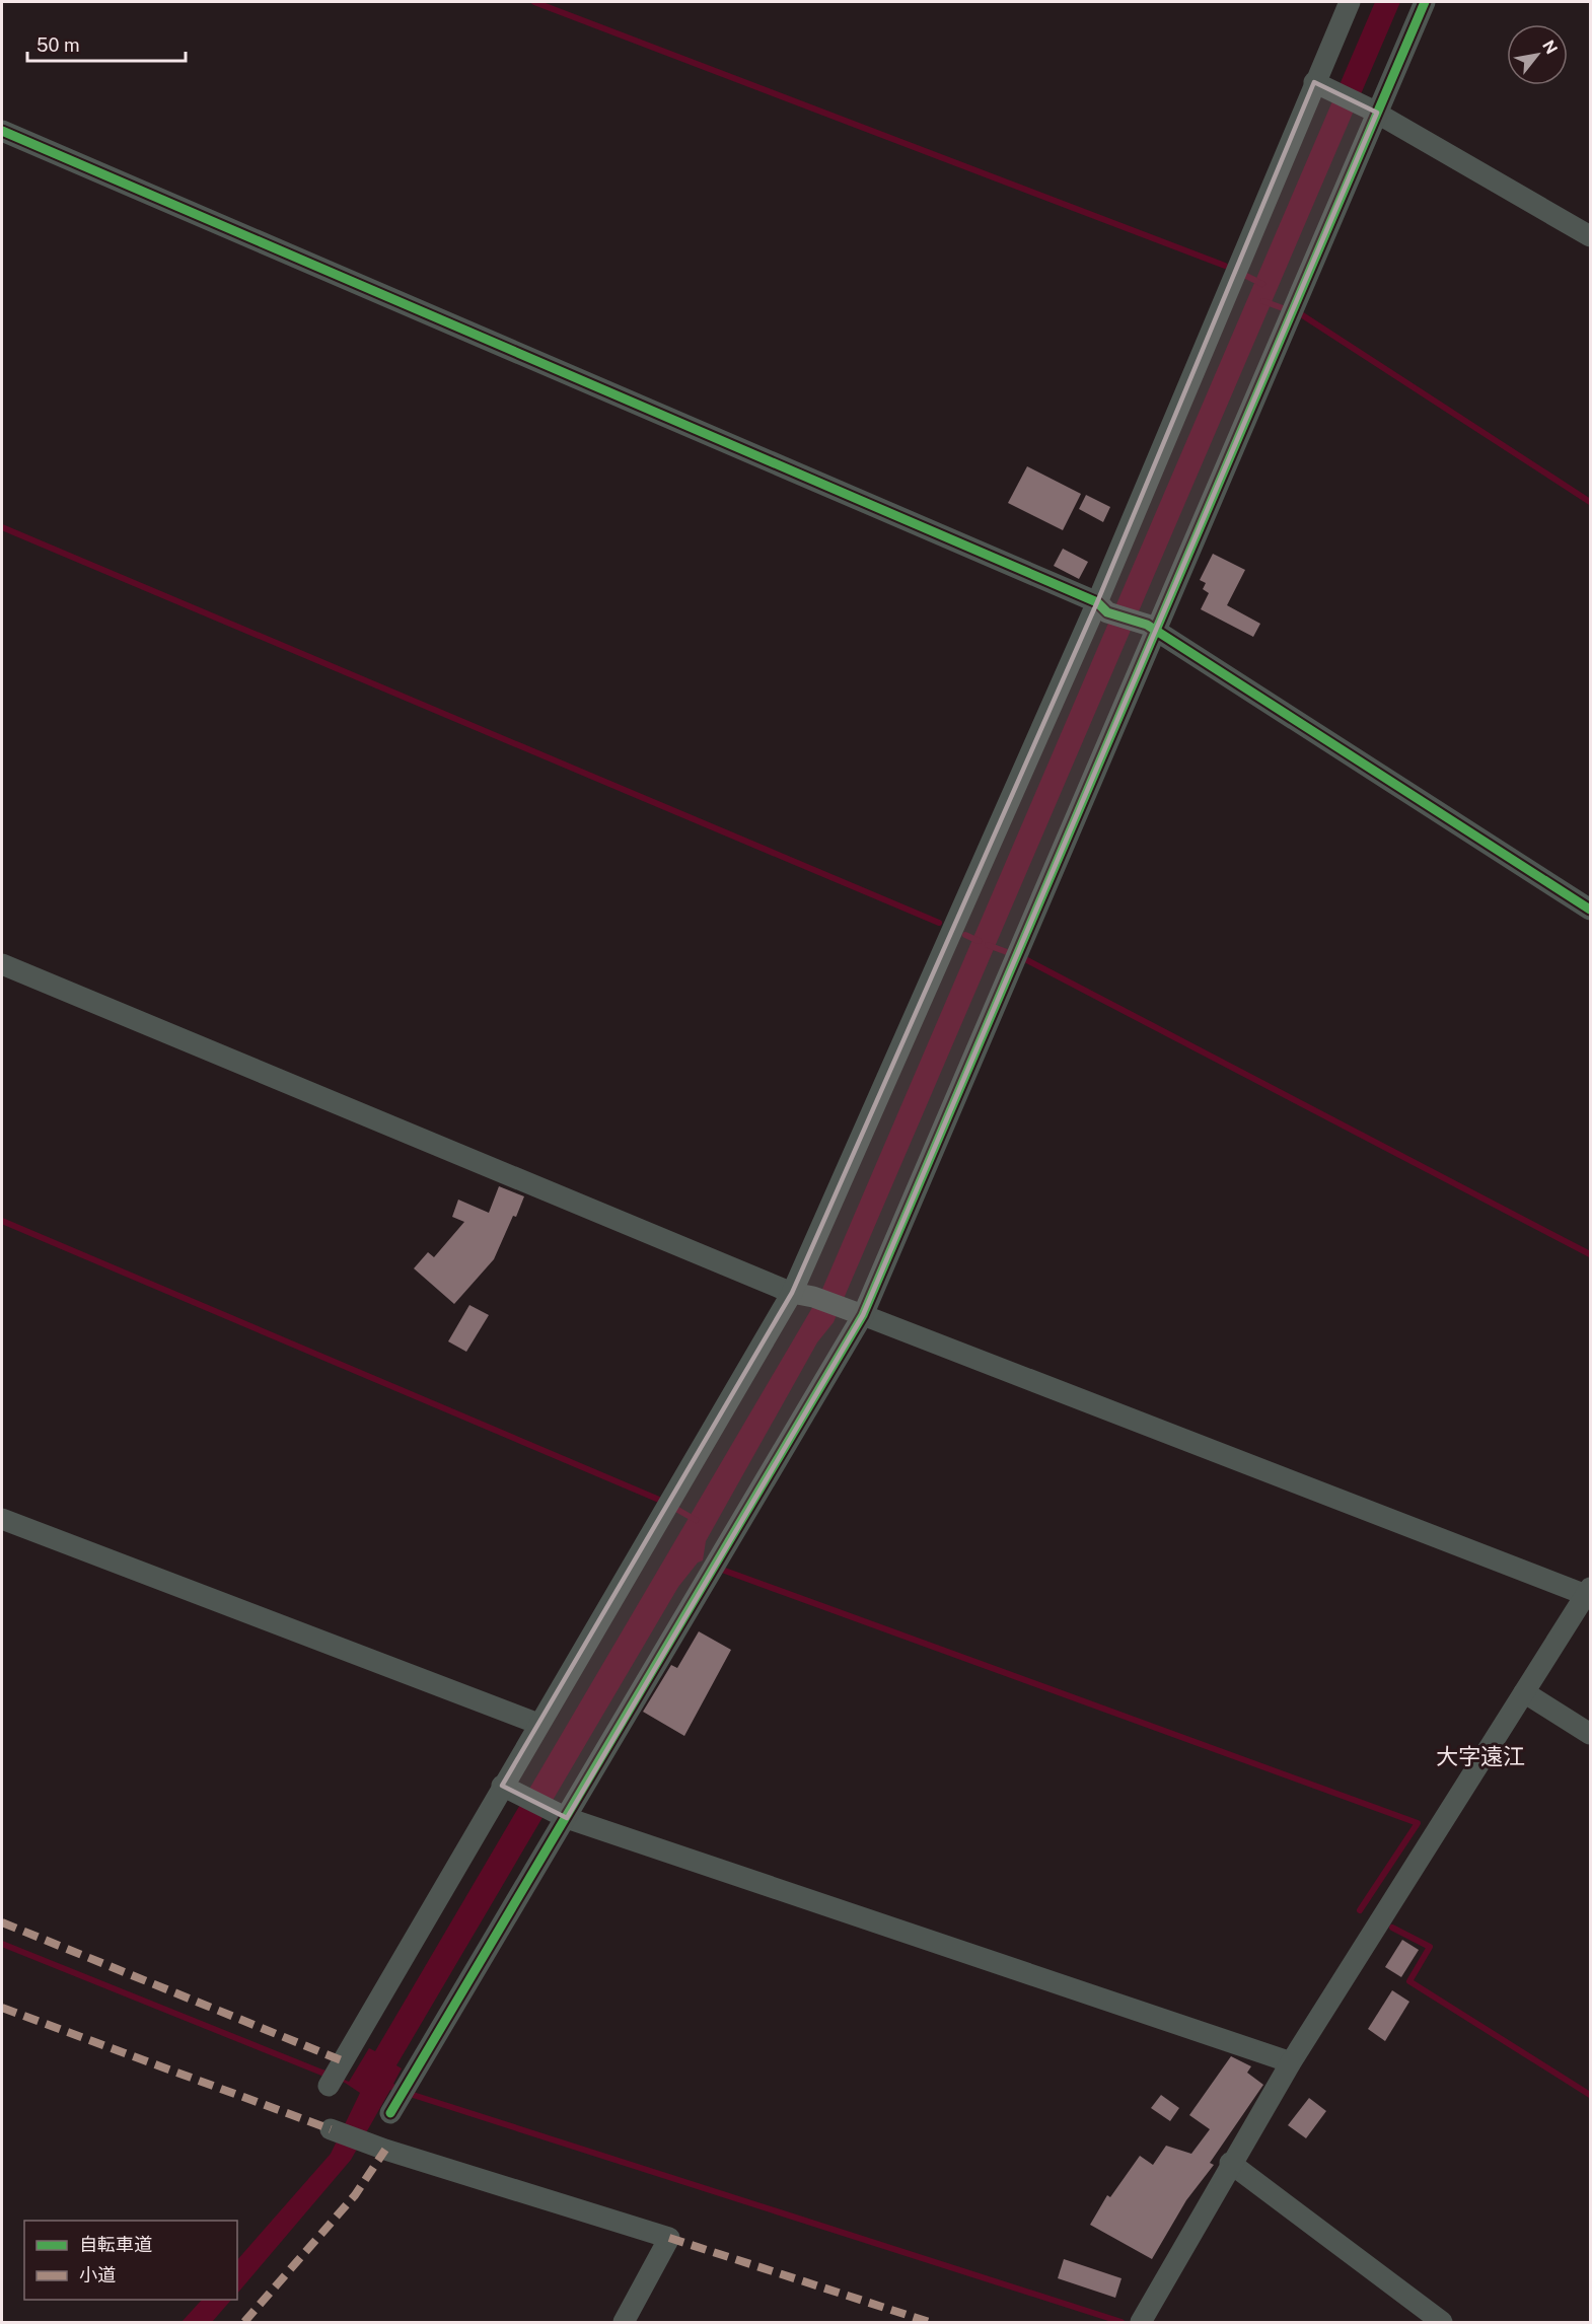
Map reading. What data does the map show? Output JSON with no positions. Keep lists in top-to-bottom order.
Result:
{
  "districts": ["大字遠江"],
  "legend": ["自転車道", "小道"],
  "scale_bar": "50 m",
  "north": "top right"
}
